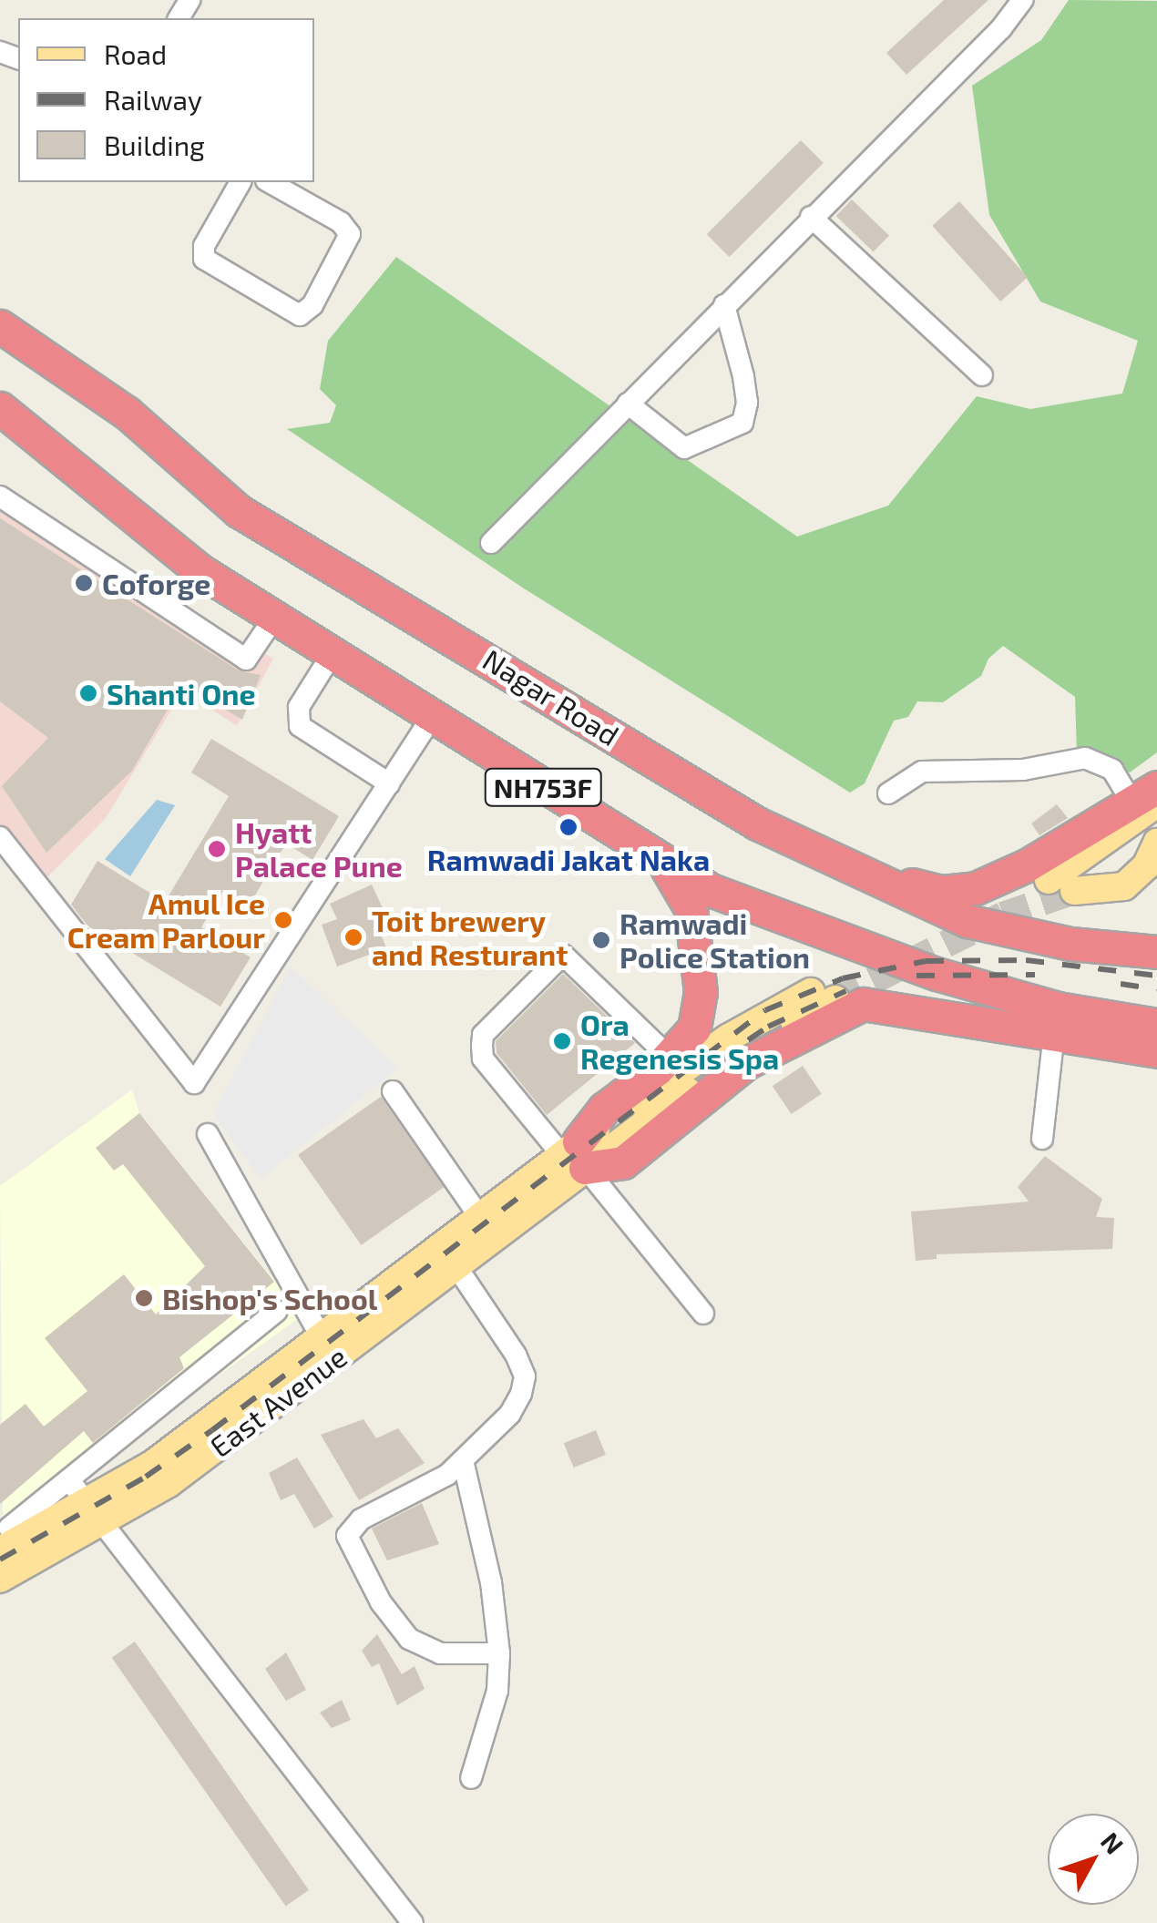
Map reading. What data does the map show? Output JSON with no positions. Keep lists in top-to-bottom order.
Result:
{
  "streets": {
    "highway": ["Nagar Road", "NH753F"],
    "main road": ["East Avenue"]
  },
  "places": [
    "Coforge",
    "Shanti One",
    "Ramwadi Jakat Naka",
    "Hyatt Palace Pune",
    "Amul Ice Cream Parlour",
    "Toit brewery and Resturant",
    "Ramwadi Police Station",
    "Ora Regenesis Spa",
    "Bishop's School"
  ],
  "legend": ["Road", "Railway", "Building"],
  "north": "top right"
}
